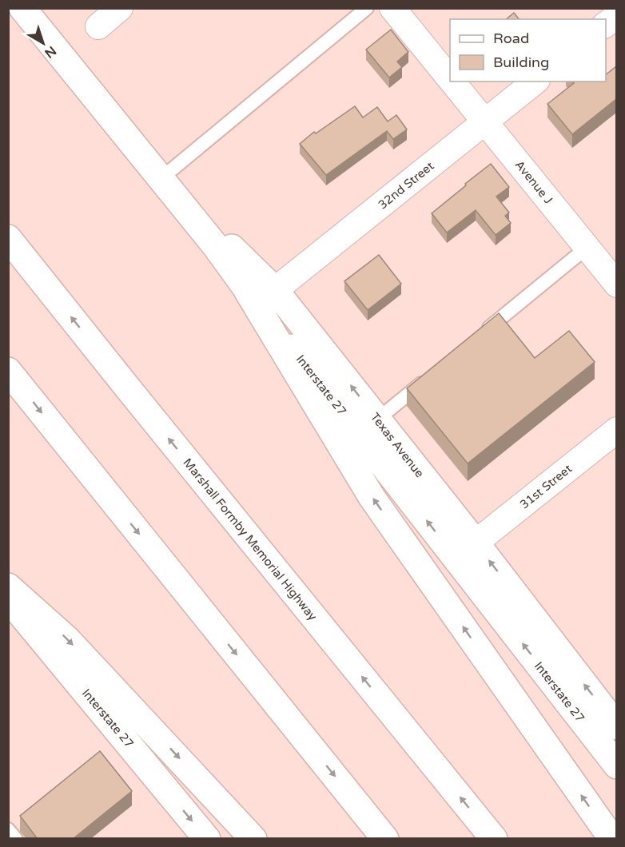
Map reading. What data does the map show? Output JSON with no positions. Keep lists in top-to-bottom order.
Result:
{
  "streets": {
    "main road": ["Interstate 27", "Texas Avenue", "Marshall Formby Memorial Highway"],
    "street": ["Avenue J", "32nd Street", "31st Street"]
  },
  "crossings": [
    ["Avenue J", "32nd Street"],
    ["32nd Street", "Texas Avenue"],
    ["Interstate 27", "Texas Avenue"],
    ["Texas Avenue", "31st Street"]
  ],
  "legend": ["Road", "Building"],
  "north": "bottom right"
}
